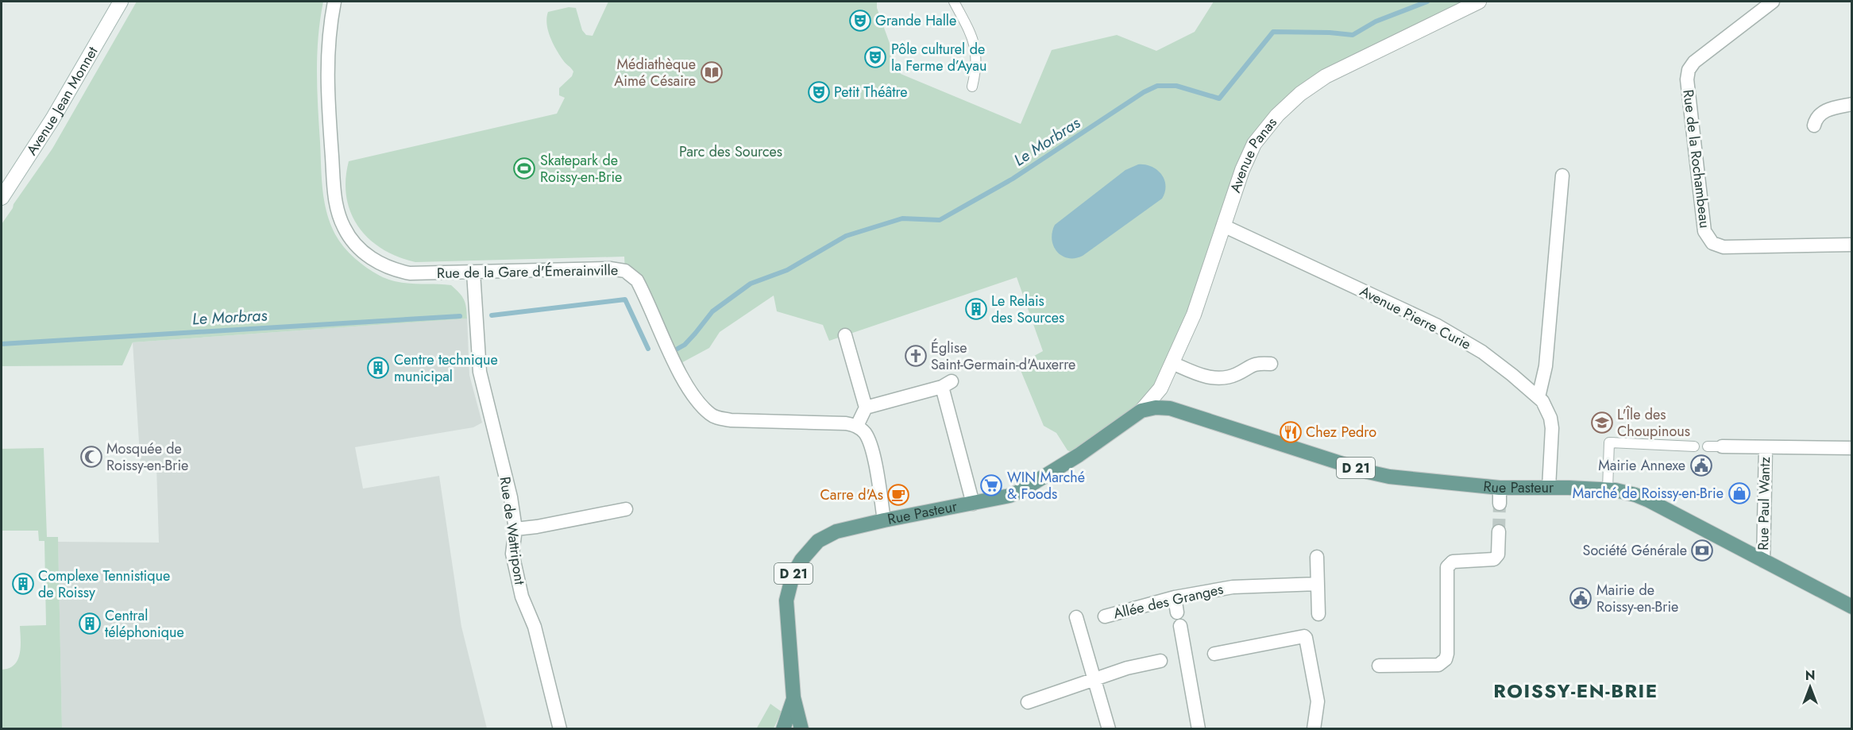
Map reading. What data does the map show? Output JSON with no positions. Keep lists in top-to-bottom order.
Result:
{
  "streets": {
    "main road": ["D 21", "Rue Pasteur"],
    "street": [
      "Avenue Jean Monnet",
      "Avenue Panas",
      "Rue de la Rochambeau",
      "Rue de la Gare d'Émerainville",
      "Avenue Pierre Curie",
      "Rue Paul Wantz",
      "Rue de Wattripont",
      "Allée des Granges"
    ]
  },
  "crossings": [
    ["Avenue Panas", "Avenue Pierre Curie"],
    ["Avenue Panas", "Rue Pasteur"],
    ["Rue de la Gare d'Émerainville", "Rue de Wattripont"],
    ["Avenue Pierre Curie", "Rue Pasteur"],
    ["Rue Pasteur", "Rue Paul Wantz"]
  ],
  "districts": ["ROISSY-EN-BRIE"],
  "water": ["Le Morbras"],
  "parks": ["Parc des Sources"],
  "places": {
    "theatre": ["Grande Halle", "Pôle culturel de la Ferme d’Ayau", "Petit Théâtre"],
    "library": ["Médiathèque Aimé Césaire"],
    "sports": ["Skatepark de Roissy-en-Brie"],
    "building": [
      "Le Relais des Sources",
      "Centre technique municipal",
      "Complexe Tennistique de Roissy",
      "Central téléphonique"
    ],
    "church": ["Église Saint-Germain-d'Auxerre"],
    "school or university": ["L'Île des Choupinous"],
    "restaurant": ["Chez Pedro"],
    "mosque": ["Mosquée de Roissy-en-Brie"],
    "public building": ["Mairie Annexe", "Mairie de Roissy-en-Brie"],
    "supermarket": ["WIN Marché & Foods"],
    "shop": ["Marché de Roissy-en-Brie"],
    "cafe": ["Carre d'As"],
    "bank": ["Société Générale"]
  },
  "north": "top"
}
